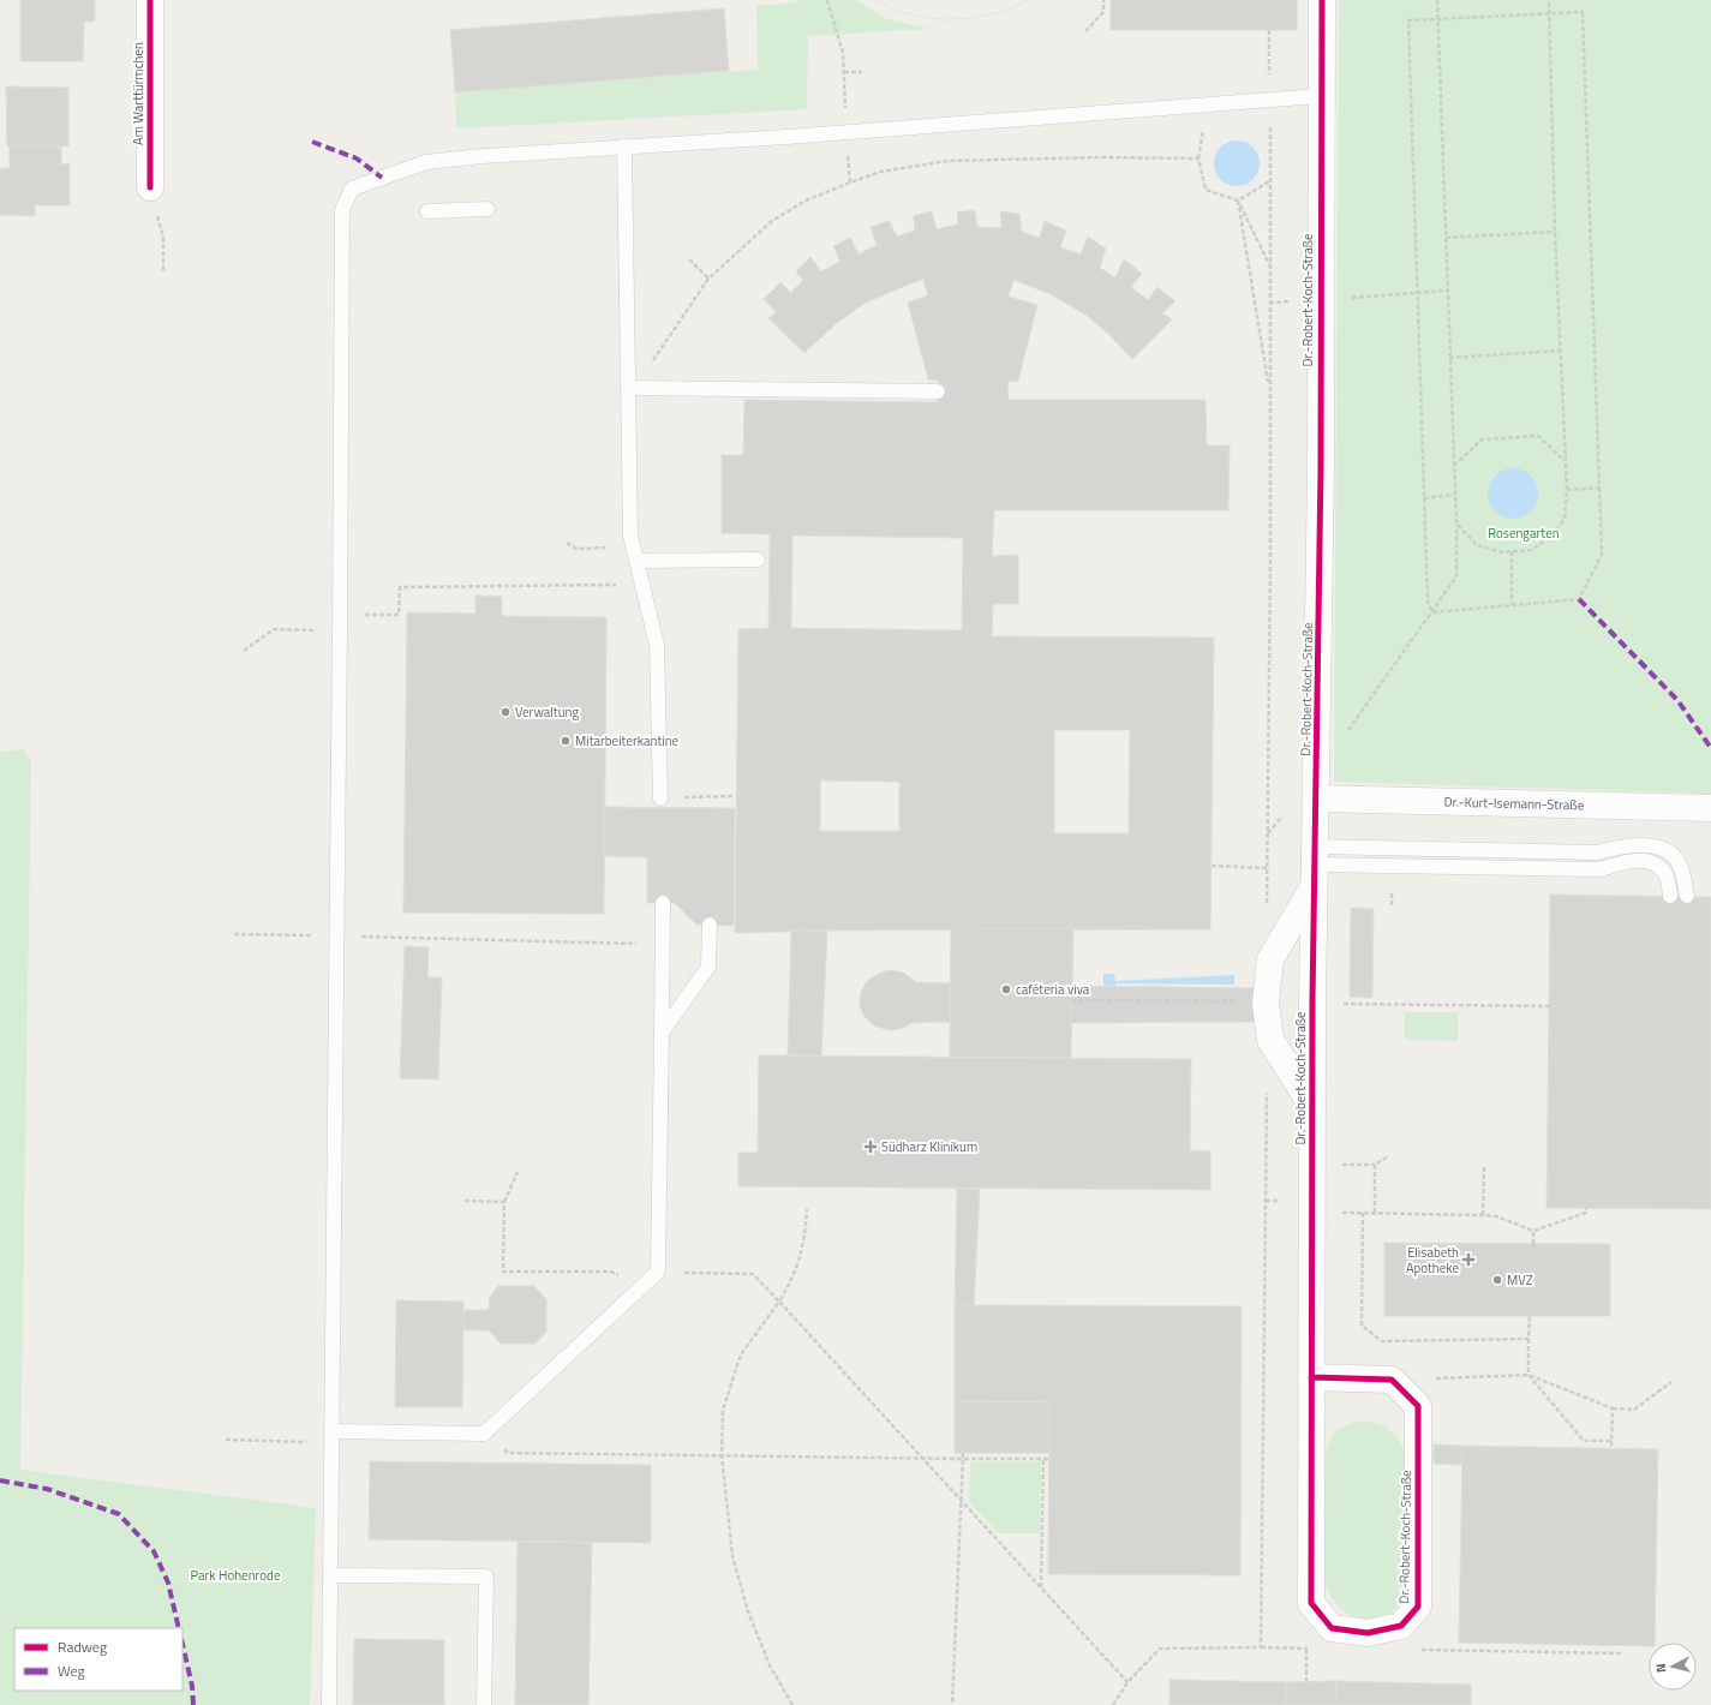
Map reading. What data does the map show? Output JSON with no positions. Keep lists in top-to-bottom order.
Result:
{
  "streets": {
    "street": ["Am Warttürmchen", "Dr.-Robert-Koch-Straße", "Dr.-Kurt-Isemann-Straße"]
  },
  "crossings": [
    ["Dr.-Robert-Koch-Straße", "Dr.-Kurt-Isemann-Straße"]
  ],
  "parks": ["Rosengarten", "Park Hohenrode"],
  "places": {
    "other": [
      "Verwaltung",
      "Mitarbeiterkantine",
      "caféteria viva",
      "MVZ"
    ],
    "health": ["Südharz Klinikum", "Elisabeth Apotheke"]
  },
  "legend": ["Radweg", "Weg"],
  "north": "left"
}
